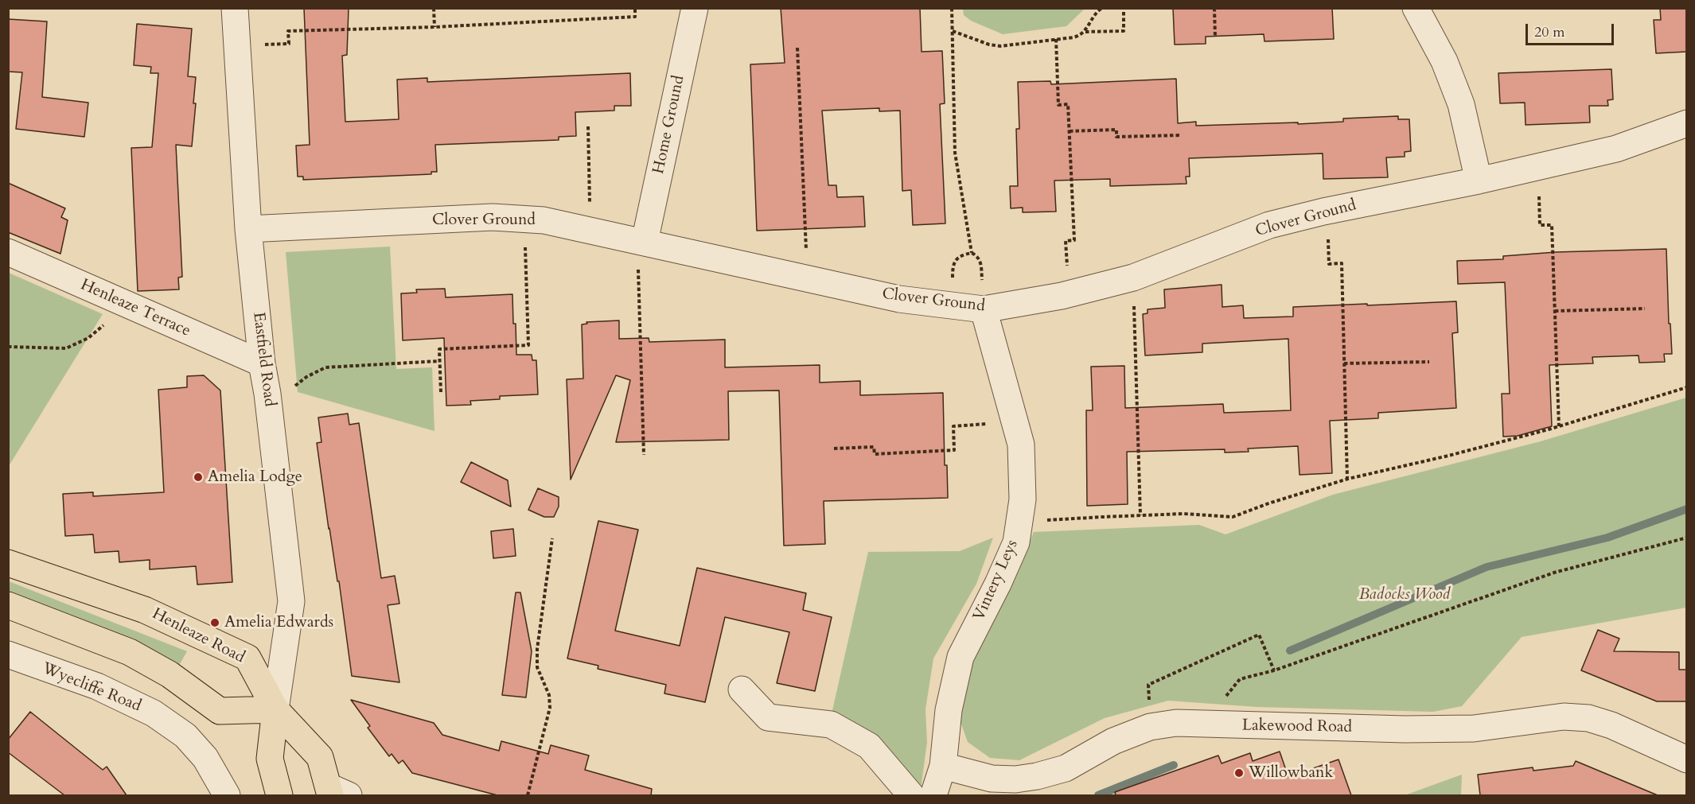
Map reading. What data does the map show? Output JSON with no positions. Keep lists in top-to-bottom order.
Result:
{
  "streets": {
    "main road": ["Henleaze Road"],
    "street": [
      "Home Ground",
      "Clover Ground",
      "Henleaze Terrace",
      "Eastfield Road",
      "Vintery Leys",
      "Wyecliffe Road",
      "Lakewood Road"
    ]
  },
  "crossings": [
    ["Home Ground", "Clover Ground"],
    ["Clover Ground", "Eastfield Road"],
    ["Clover Ground", "Vintery Leys"],
    ["Henleaze Terrace", "Eastfield Road"],
    ["Eastfield Road", "Henleaze Road"],
    ["Vintery Leys", "Lakewood Road"]
  ],
  "parks": ["Badocks Wood"],
  "places": ["Amelia Lodge", "Amelia Edwards", "Willowbank"],
  "scale_bar": "20 m"
}
